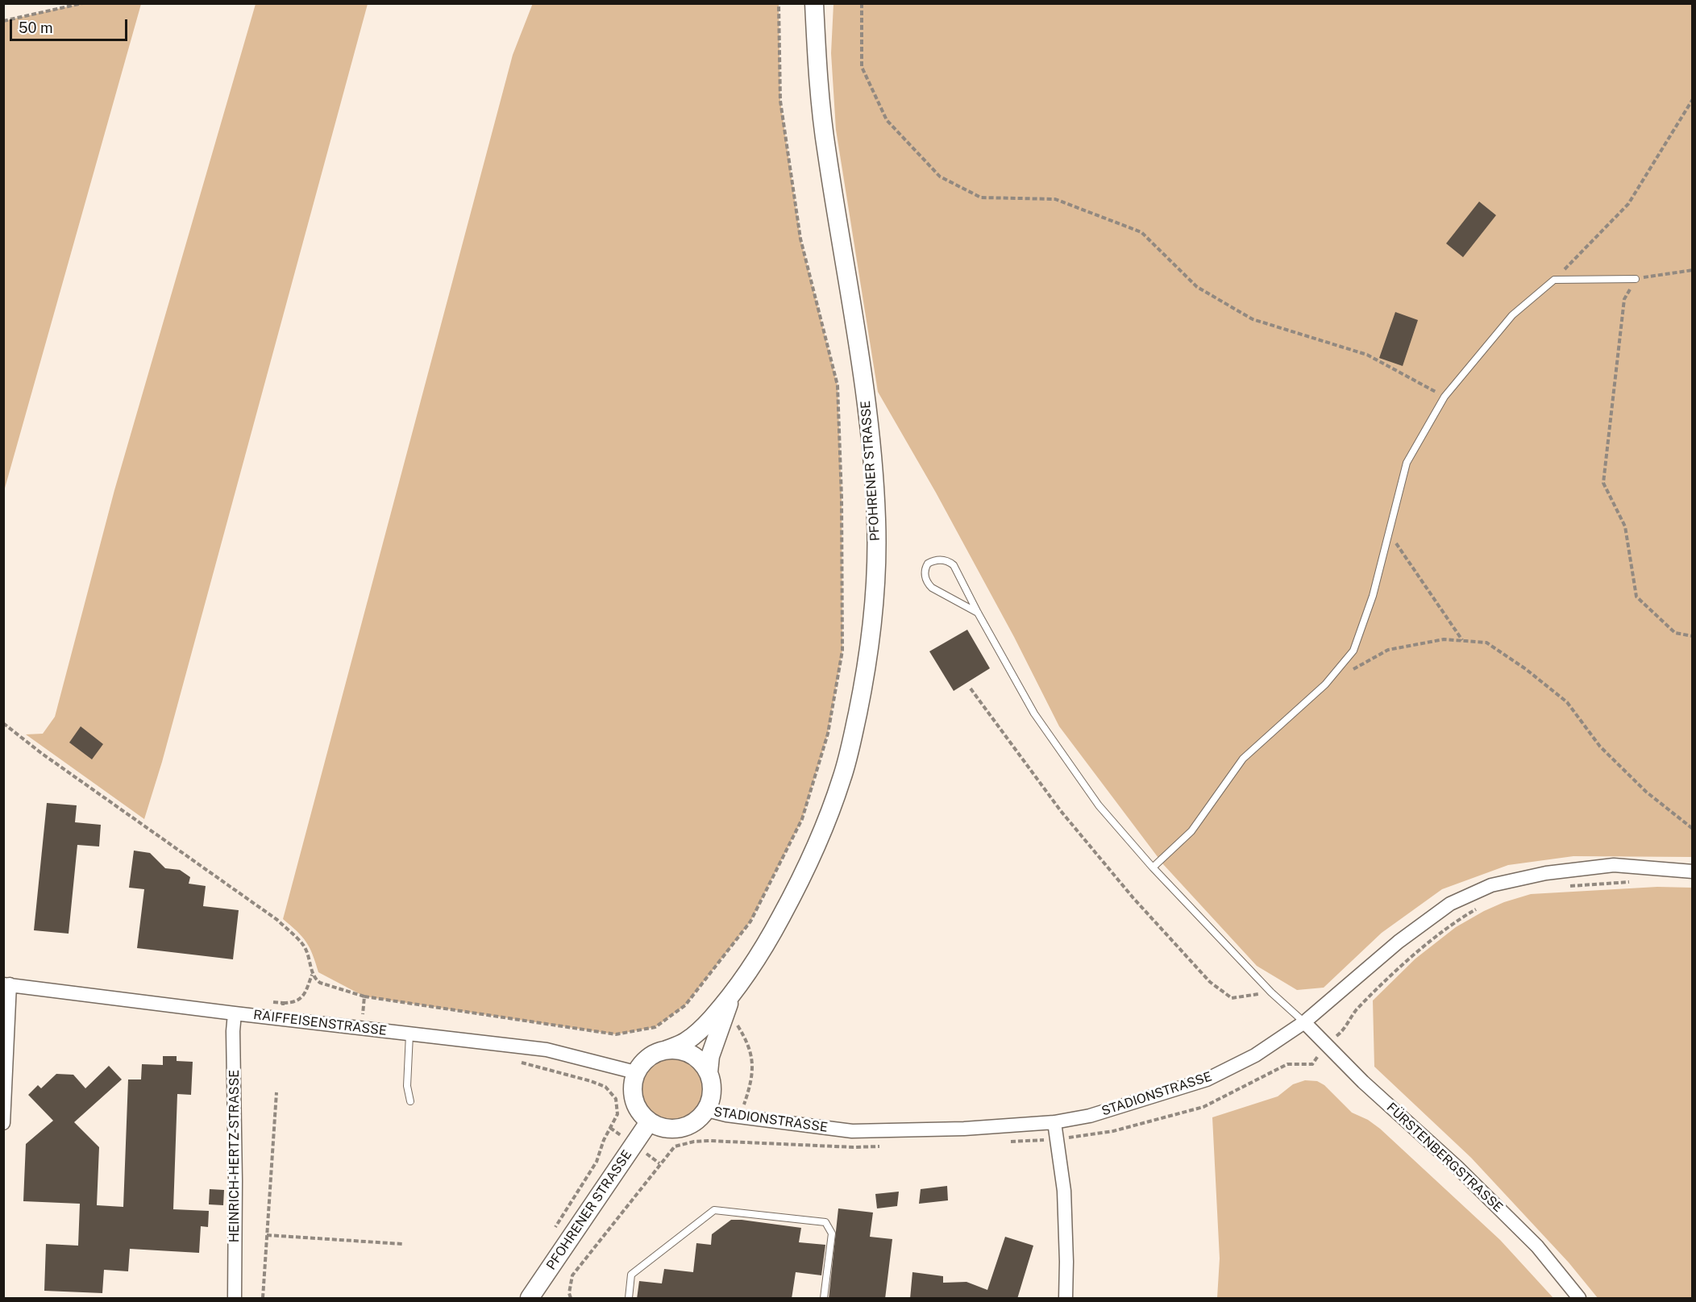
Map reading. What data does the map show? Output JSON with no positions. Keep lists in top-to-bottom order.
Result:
{
  "streets": {
    "main road": ["PFOHRENER STRASSE"],
    "street": [
      "RAIFFEISENSTRASSE",
      "STADIONSTRASSE",
      "HEINRICH-HERTZ-STRASSE",
      "FÜRSTENBERGSTRASSE"
    ]
  },
  "crossings": [
    ["PFOHRENER STRASSE", "RAIFFEISENSTRASSE"],
    ["PFOHRENER STRASSE", "STADIONSTRASSE"],
    ["RAIFFEISENSTRASSE", "STADIONSTRASSE"],
    ["RAIFFEISENSTRASSE", "HEINRICH-HERTZ-STRASSE"],
    ["STADIONSTRASSE", "FÜRSTENBERGSTRASSE"]
  ],
  "scale_bar": "50 m"
}
